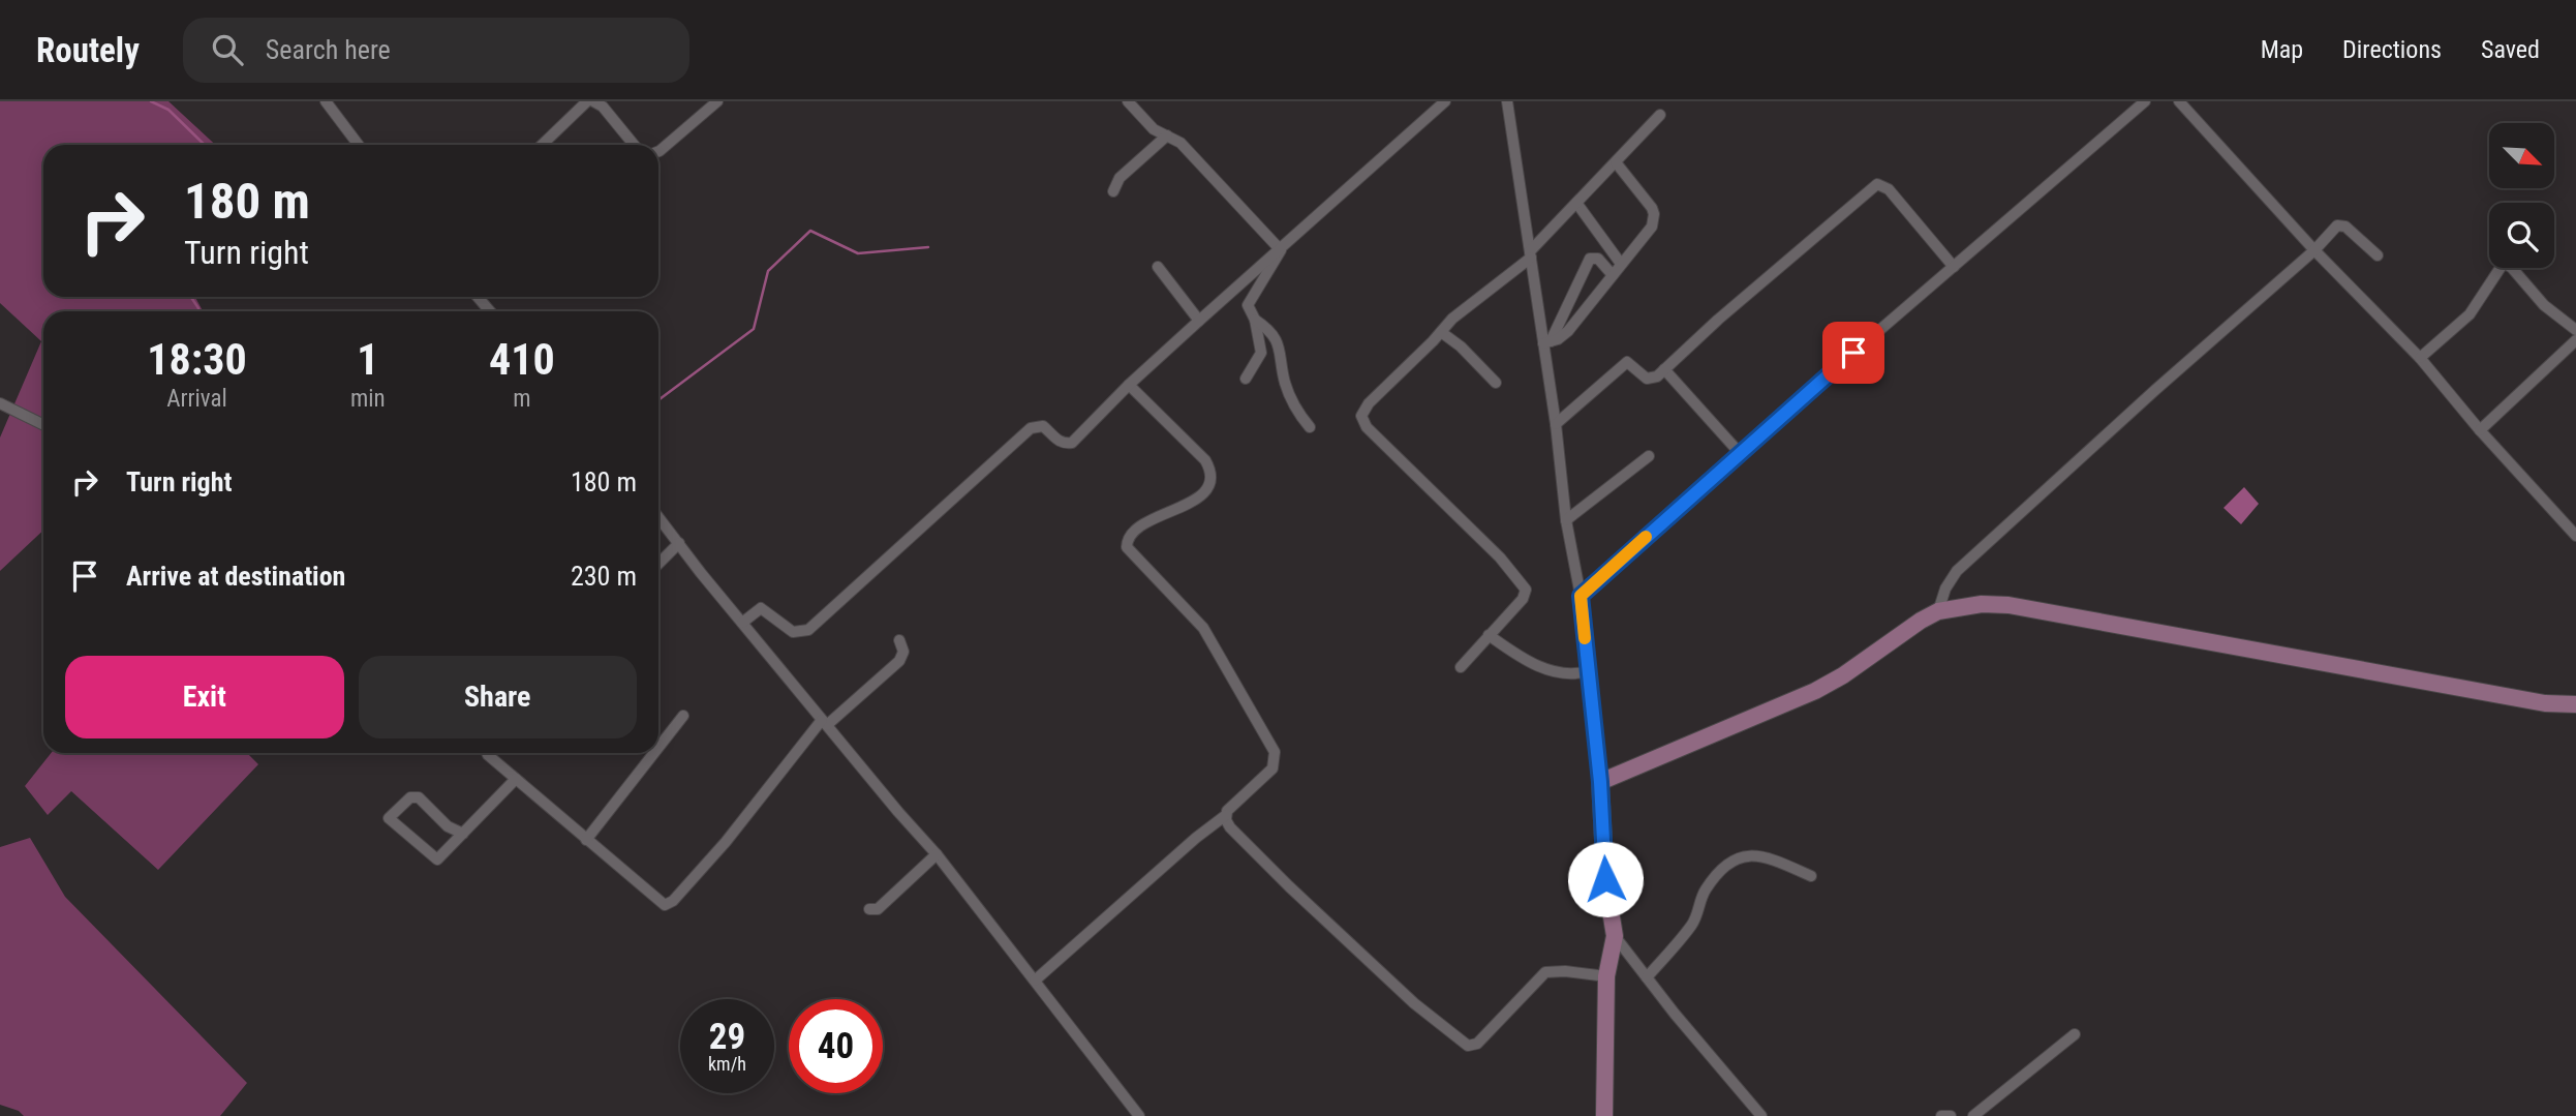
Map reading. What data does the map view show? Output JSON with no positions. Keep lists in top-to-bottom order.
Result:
{
  "north": "bottom right",
  "page": {
    "header": "Routely",
    "search": "Search here",
    "nav": ["Map", "Directions", "Saved"],
    "turn": ["180 m", "Turn right"],
    "eta": [
      "18:30",
      "Arrival",
      "1",
      "min",
      "410",
      "m"
    ],
    "list": [
      {
        "name": "Turn right",
        "value": "180 m"
      },
      {
        "name": "Arrive at destination",
        "value": "230 m"
      }
    ],
    "buttons": ["Exit", "Share"],
    "speed": "29 km/h",
    "limit": "40"
  }
}
